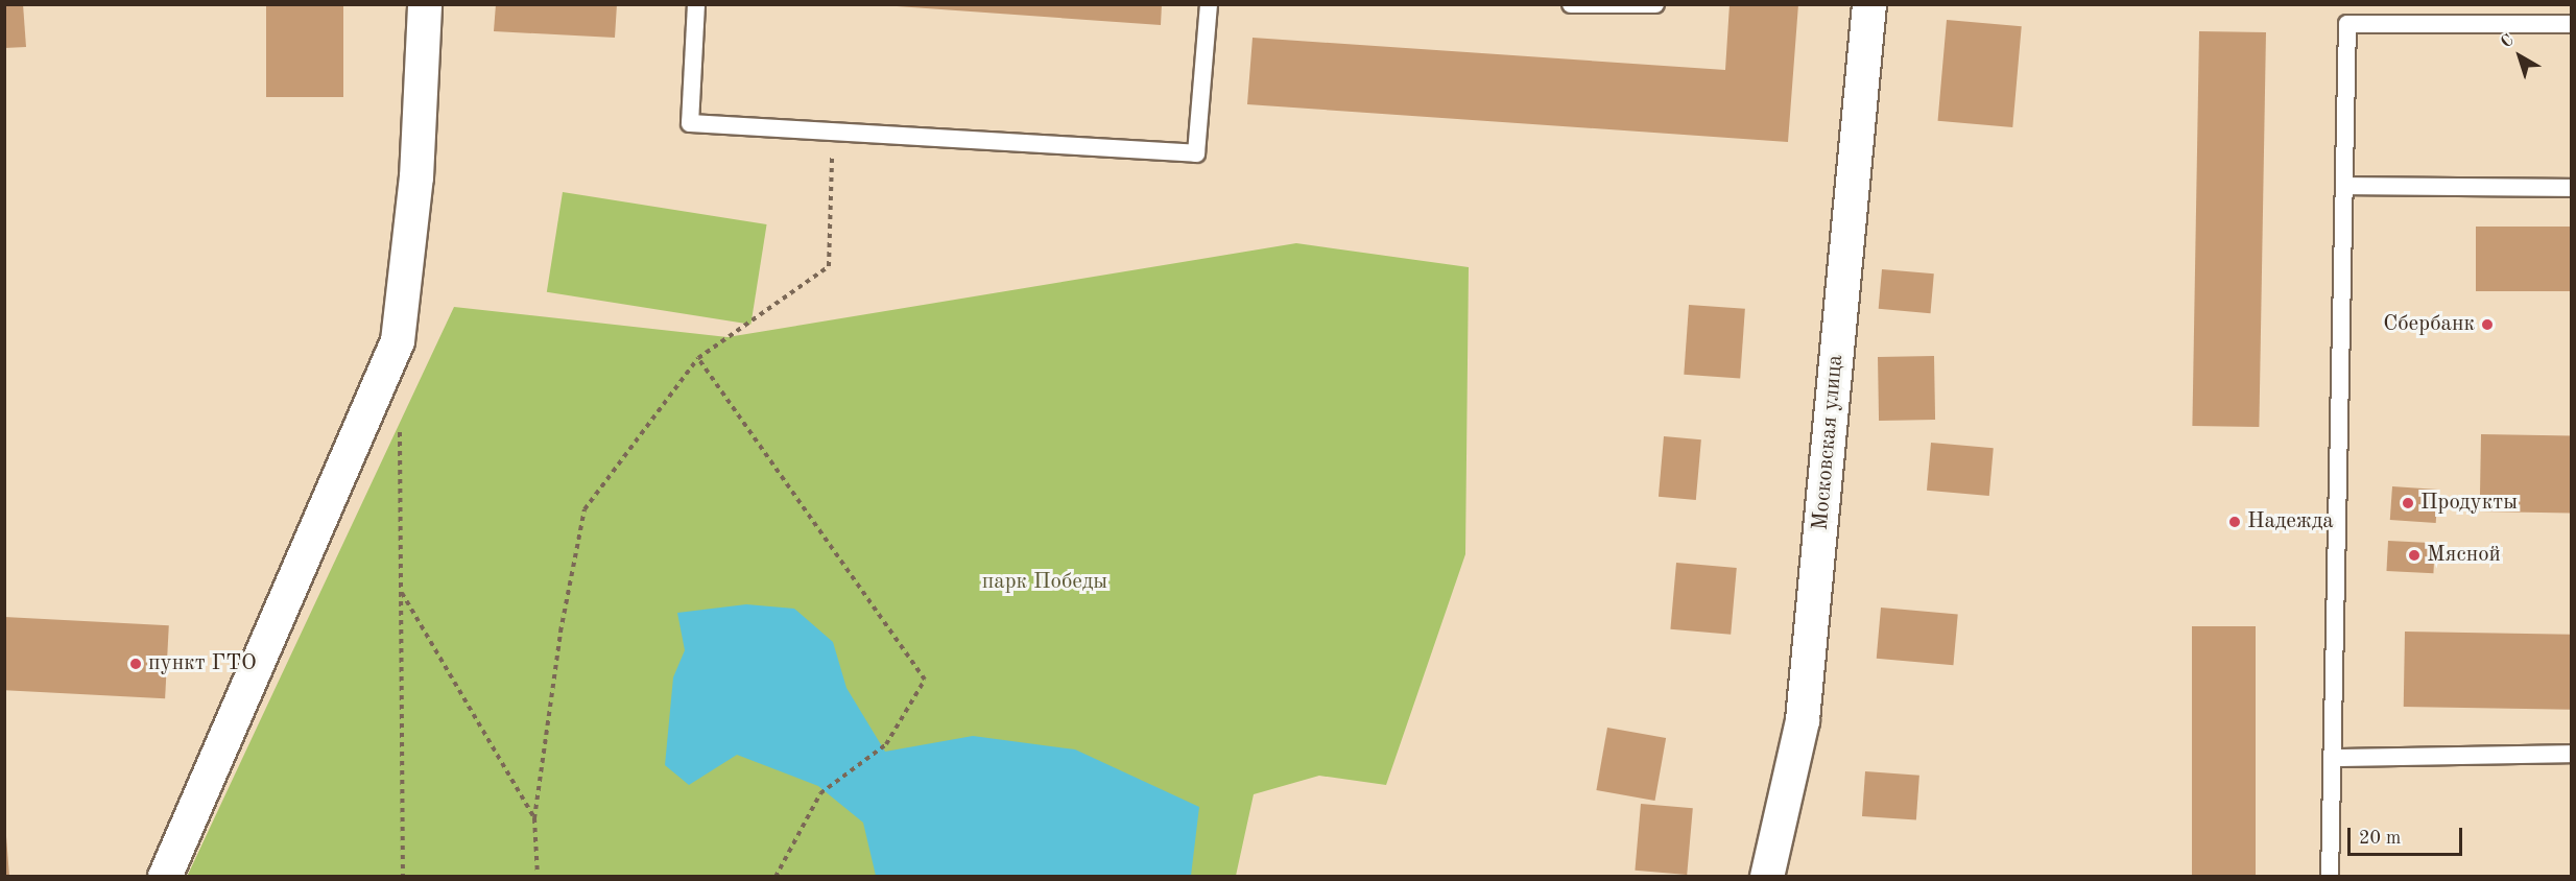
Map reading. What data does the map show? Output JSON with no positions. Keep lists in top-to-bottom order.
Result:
{
  "streets": {
    "street": ["Московская улица"]
  },
  "parks": ["парк Победы"],
  "places": [
    "Сбербанк",
    "Продукты",
    "Надежда",
    "Мясной",
    "пункт ГТО"
  ],
  "scale_bar": "20 m",
  "north": "top left"
}
